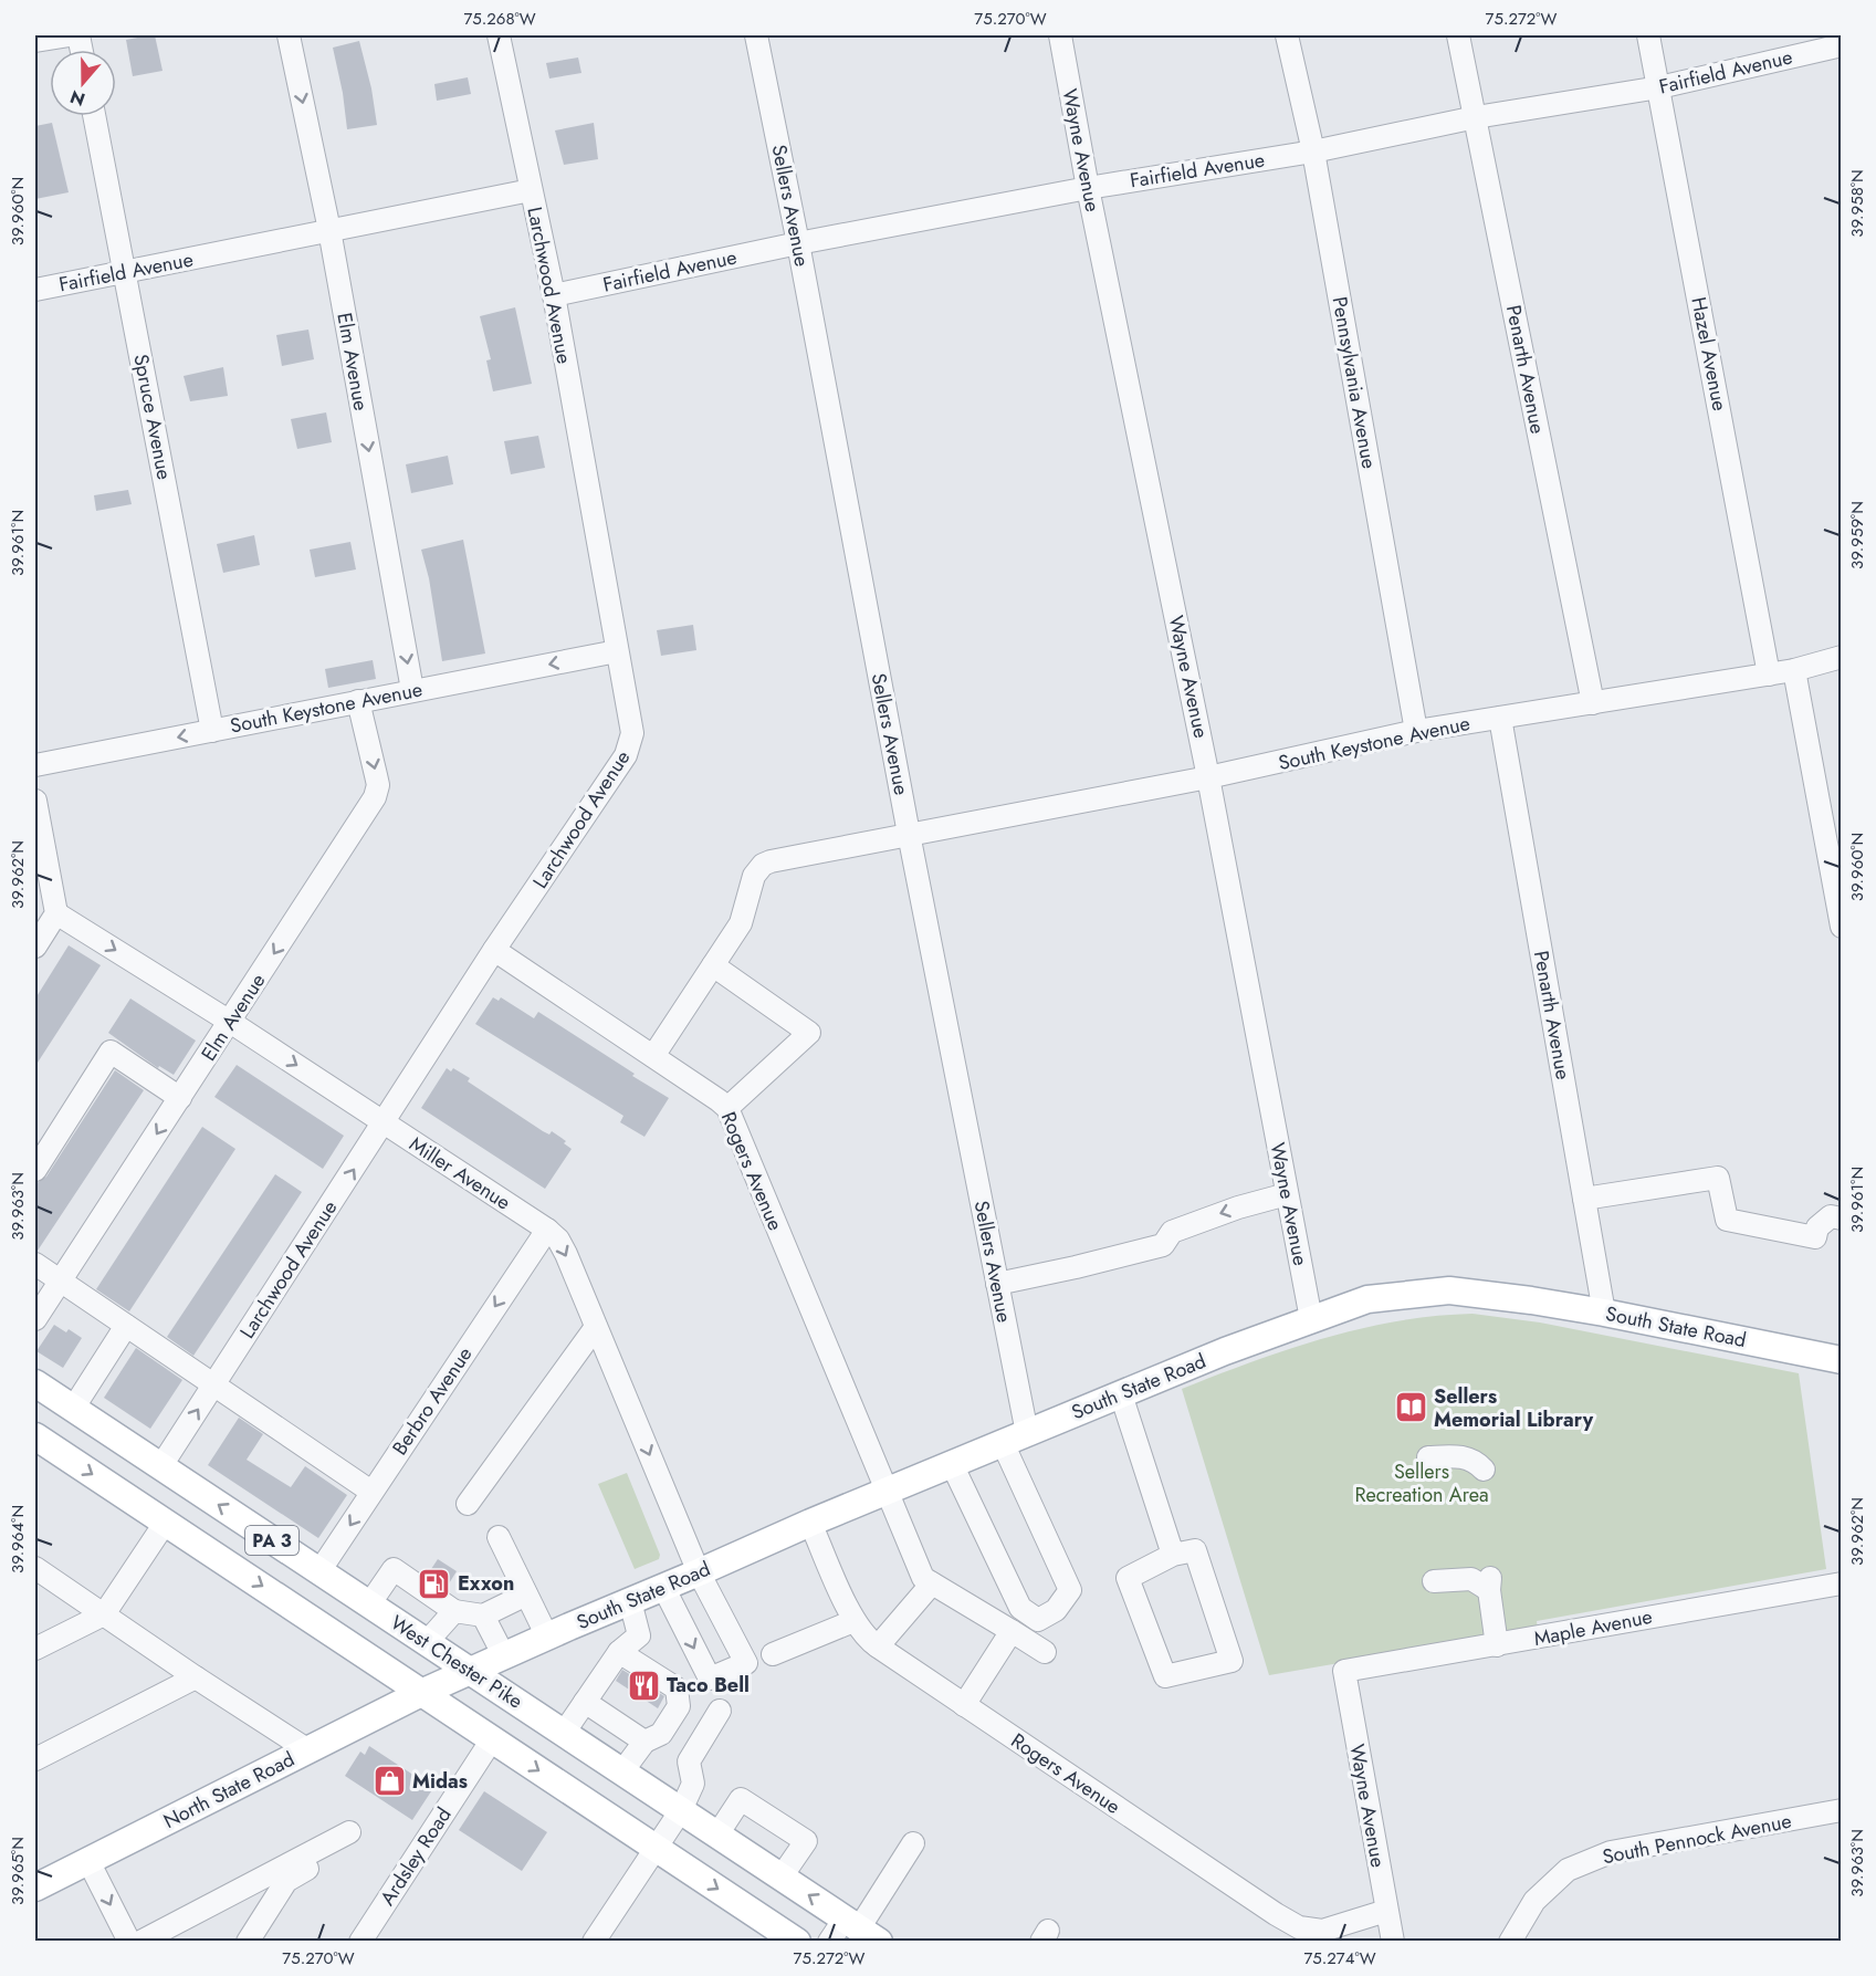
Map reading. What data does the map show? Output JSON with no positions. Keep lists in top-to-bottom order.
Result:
{
  "streets": {
    "main road": [
      "South State Road",
      "PA 3",
      "West Chester Pike",
      "North State Road"
    ],
    "street": [
      "Fairfield Avenue",
      "Wayne Avenue",
      "Sellers Avenue",
      "Larchwood Avenue",
      "Hazel Avenue",
      "Elm Avenue",
      "Penarth Avenue",
      "Pennsylvania Avenue",
      "Spruce Avenue",
      "South Keystone Avenue",
      "Rogers Avenue",
      "Miller Avenue",
      "Berbro Avenue",
      "Maple Avenue",
      "South Pennock Avenue",
      "Ardsley Road"
    ]
  },
  "crossings": [
    ["Fairfield Avenue", "Wayne Avenue"],
    ["Fairfield Avenue", "Sellers Avenue"],
    ["Fairfield Avenue", "Larchwood Avenue"],
    ["Fairfield Avenue", "Hazel Avenue"],
    ["Fairfield Avenue", "Elm Avenue"],
    ["Fairfield Avenue", "Penarth Avenue"],
    ["Fairfield Avenue", "Pennsylvania Avenue"],
    ["Fairfield Avenue", "Spruce Avenue"],
    ["Wayne Avenue", "South Keystone Avenue"],
    ["Wayne Avenue", "Rogers Avenue"],
    ["Wayne Avenue", "South State Road"],
    ["Wayne Avenue", "Maple Avenue"],
    ["Sellers Avenue", "South Keystone Avenue"],
    ["Sellers Avenue", "South State Road"],
    ["Larchwood Avenue", "South Keystone Avenue"],
    ["Larchwood Avenue", "Rogers Avenue"],
    ["Larchwood Avenue", "Miller Avenue"],
    ["Larchwood Avenue", "West Chester Pike"],
    ["Hazel Avenue", "South Keystone Avenue"],
    ["Elm Avenue", "South Keystone Avenue"],
    ["Elm Avenue", "Miller Avenue"],
    ["Penarth Avenue", "South Keystone Avenue"],
    ["Penarth Avenue", "South State Road"],
    ["Pennsylvania Avenue", "South Keystone Avenue"],
    ["Spruce Avenue", "South Keystone Avenue"],
    ["Rogers Avenue", "South State Road"],
    ["Miller Avenue", "South State Road"],
    ["Miller Avenue", "Berbro Avenue"],
    ["South State Road", "West Chester Pike"],
    ["South State Road", "North State Road"],
    ["Berbro Avenue", "West Chester Pike"],
    ["PA 3", "North State Road"],
    ["PA 3", "Ardsley Road"],
    ["West Chester Pike", "North State Road"]
  ],
  "one_way": ["Elm Avenue"],
  "parks": ["Sellers Recreation Area"],
  "places": {
    "library": ["Sellers Memorial Library"],
    "fuel station": ["Exxon"],
    "restaurant": ["Taco Bell"],
    "shop": ["Midas"]
  },
  "north": "bottom",
  "coordinates": [
    "75.268°W",
    "75.270°W",
    "75.272°W",
    "39.958°N",
    "39.960°N",
    "39.959°N",
    "39.961°N",
    "39.962°N",
    "39.963°N",
    "39.964°N",
    "39.965°N",
    "75.274°W"
  ]
}
